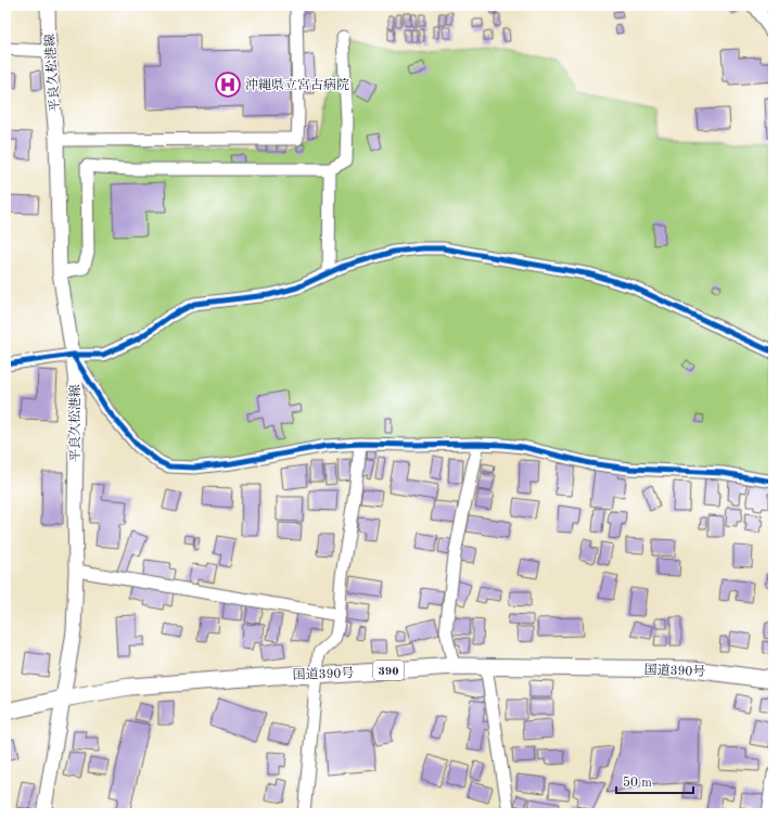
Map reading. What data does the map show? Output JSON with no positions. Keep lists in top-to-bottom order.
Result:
{
  "streets": {
    "highway": ["390", "国道390号"],
    "main road": ["平良久松港線"]
  },
  "crossings": [
    ["平良久松港線", "国道390号"]
  ],
  "places": {
    "hospital": ["沖縄県立宮古病院"]
  },
  "scale_bar": "50 m"
}
